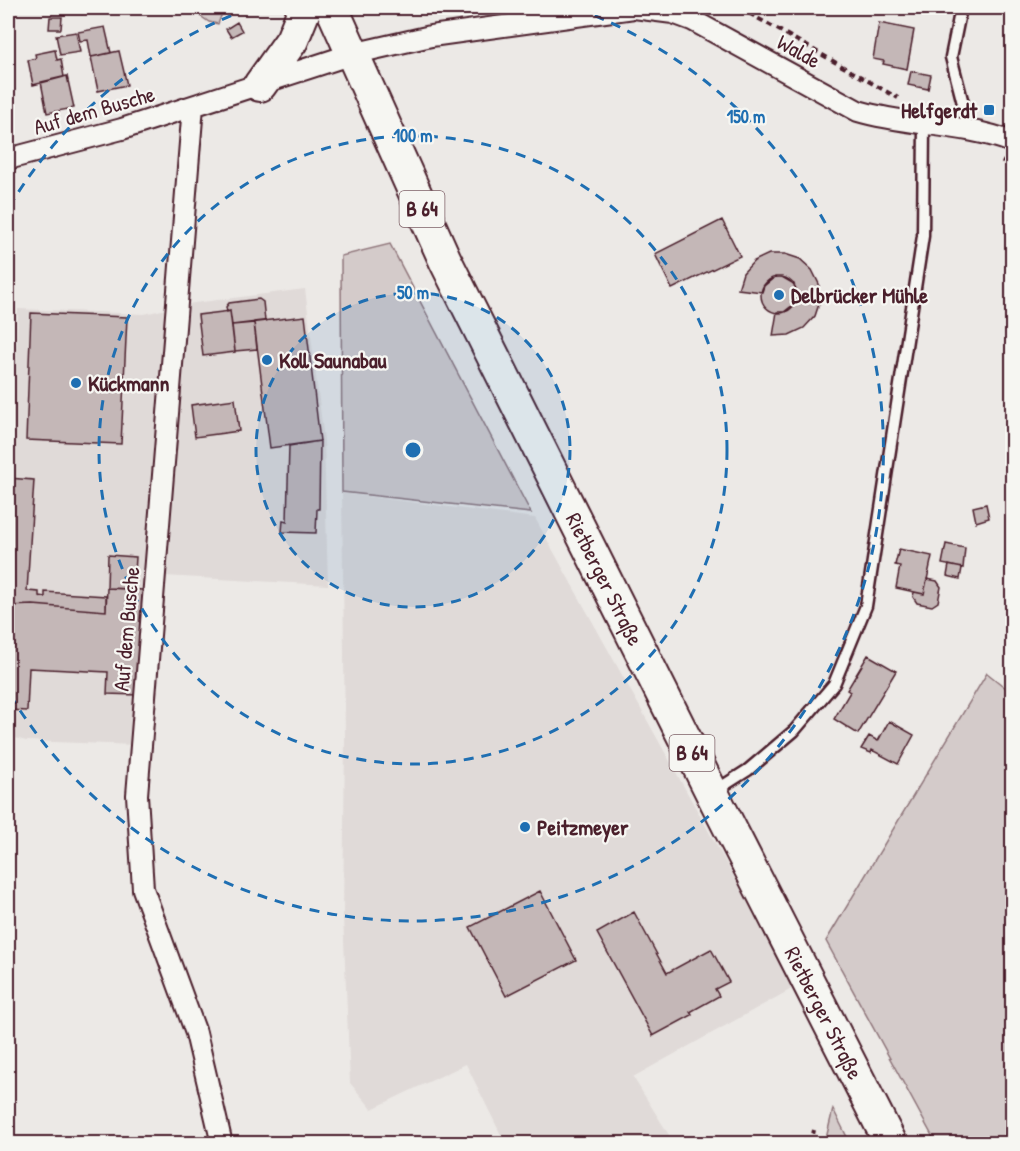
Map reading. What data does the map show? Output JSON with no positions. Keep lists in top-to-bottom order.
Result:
{
  "streets": {
    "main road": ["B 64", "Rietberger Straße"],
    "street": ["Walde", "Auf dem Busche"]
  },
  "crossings": [
    ["Walde", "Auf dem Busche"],
    ["Walde", "Rietberger Straße"],
    ["Auf dem Busche", "Rietberger Straße"]
  ],
  "places": {
    "transit": ["Helfgerdt"],
    "other": [
      "Delbrücker Mühle",
      "Koll Saunabau",
      "Kückmann",
      "Peitzmeyer"
    ]
  },
  "rings": ["150 m", "100 m", "50 m"]
}
